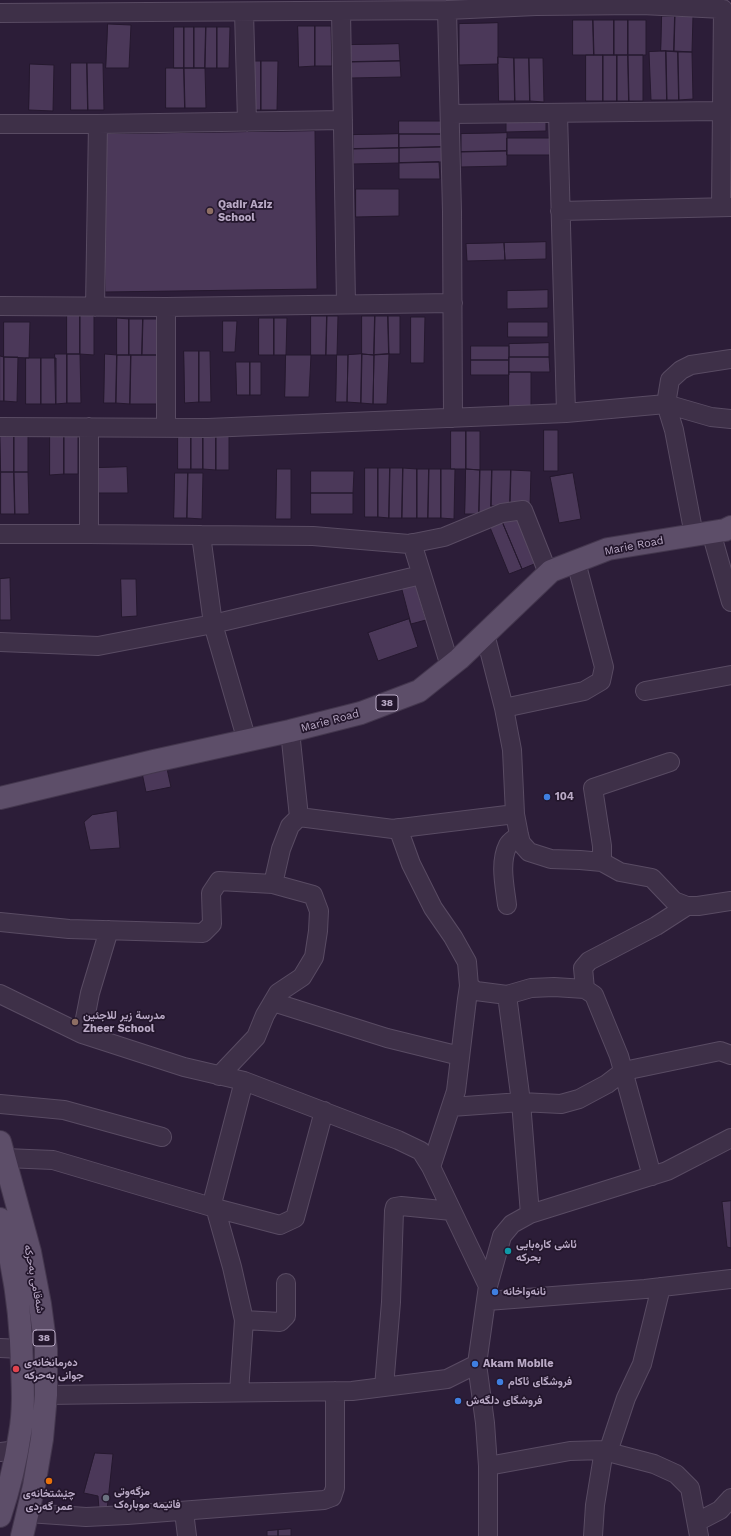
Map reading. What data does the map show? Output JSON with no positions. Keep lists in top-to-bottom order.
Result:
{
  "streets": {
    "main road": ["Marie Road", "38", "شەقامی بەحرکە"]
  },
  "places": [
    "Qadir Aziz School",
    "104",
    "مدرسة زير للاجئين Zheer School",
    "ئاشی کارەبایی بحرکە",
    "نانەواخانە",
    "Akam Mobile",
    "دەرمانخانەی جوانی بەحرکە",
    "فروشگای ئاکام",
    "فروشگای دلگه‌ش",
    "چێشتخانەی عمر گەردی",
    "مزگەوتی فاتیمە موبارەک"
  ]
}
